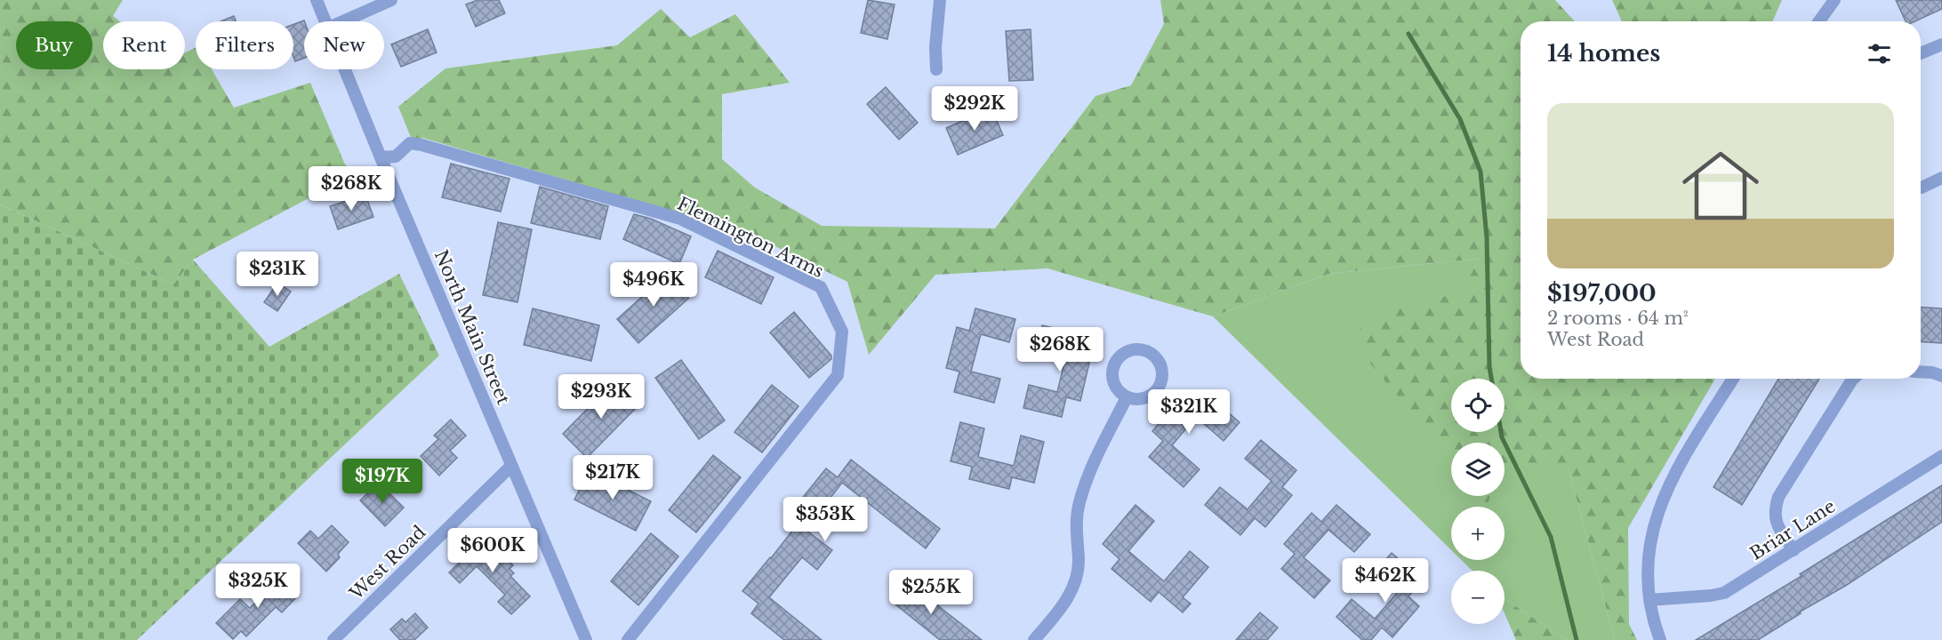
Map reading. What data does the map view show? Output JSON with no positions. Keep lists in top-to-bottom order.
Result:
{
  "streets": {
    "street": [
      "Flemington Arms",
      "North Main Street",
      "Briar Lane",
      "West Road"
    ]
  },
  "crossings": [
    ["Flemington Arms", "North Main Street"],
    ["North Main Street", "West Road"]
  ],
  "page": {
    "chip": [
      "Buy",
      "Rent",
      "Filters",
      "New"
    ],
    "heading": "14 homes",
    "list": [
      {
        "name": "$197,000",
        "note": "2 rooms · 64 m² · West Road"
      }
    ],
    "price": [
      "$292K",
      "$268K",
      "$231K",
      "$496K",
      "$268K",
      "$293K",
      "$321K",
      "$217K",
      "$197K",
      "$353K",
      "$600K",
      "$462K",
      "$325K",
      "$255K"
    ],
    "map_buttons": ["+", "−"]
  }
}
